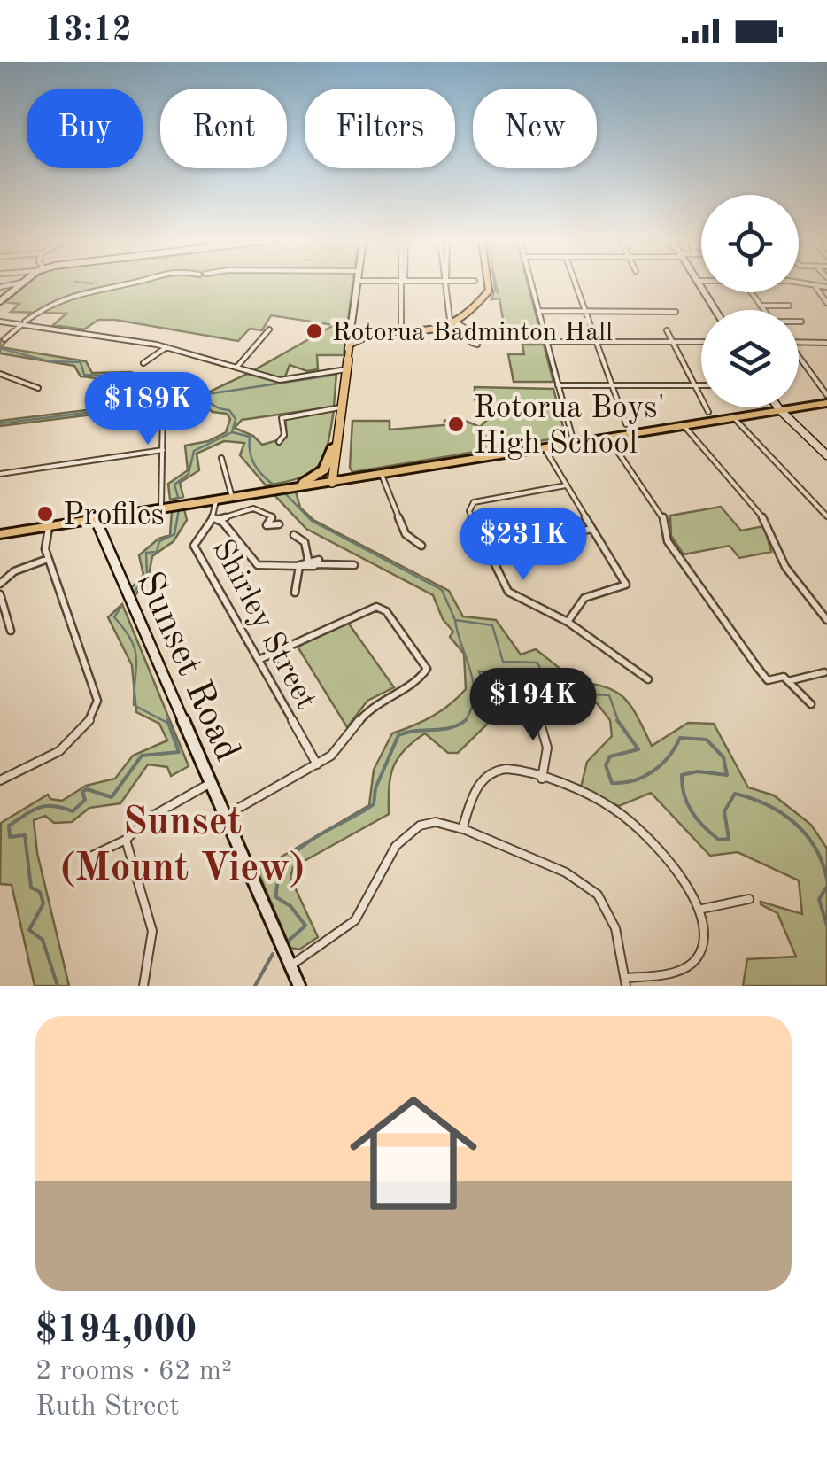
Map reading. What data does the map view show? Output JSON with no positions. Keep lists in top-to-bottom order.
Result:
{
  "streets": {
    "main road": ["Sunset Road"],
    "street": ["Shirley Street"]
  },
  "districts": ["Sunset (Mount View)"],
  "places": ["Rotorua Badminton Hall", "Rotorua Boys' High School", "Profiles"],
  "page": {
    "status": "13:12",
    "chip": [
      "Buy",
      "Rent",
      "Filters",
      "New"
    ],
    "price": ["$189K", "$231K", "$194K"],
    "list": [
      {
        "name": "$194,000",
        "note": "2 rooms · 62 m² · Ruth Street"
      }
    ]
  }
}
